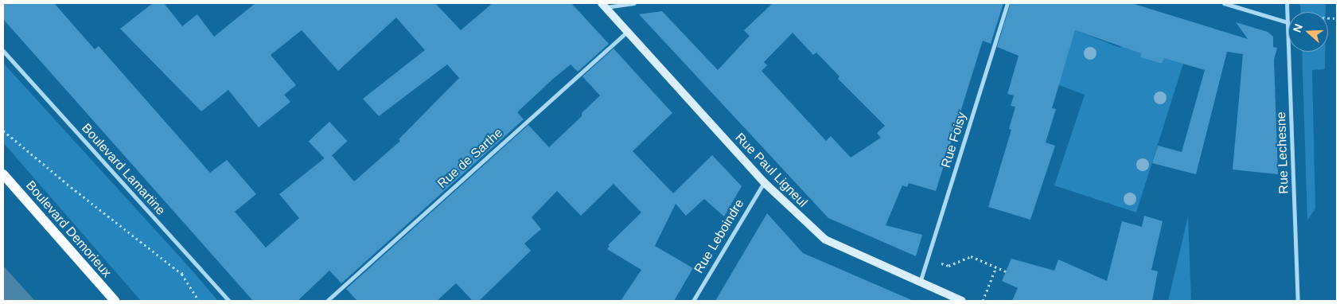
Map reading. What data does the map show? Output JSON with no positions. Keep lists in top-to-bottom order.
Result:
{
  "streets": {
    "main road": ["Boulevard Demorieux"],
    "street": [
      "Rue Foisy",
      "Rue Lechesne",
      "Rue de Sarthe",
      "Boulevard Lamartine",
      "Rue Paul Ligneul",
      "Rue Leboindre"
    ]
  },
  "crossings": [
    ["Rue Foisy", "Rue Paul Ligneul"],
    ["Rue de Sarthe", "Rue Paul Ligneul"],
    ["Rue Paul Ligneul", "Rue Leboindre"]
  ],
  "north": "left"
}
